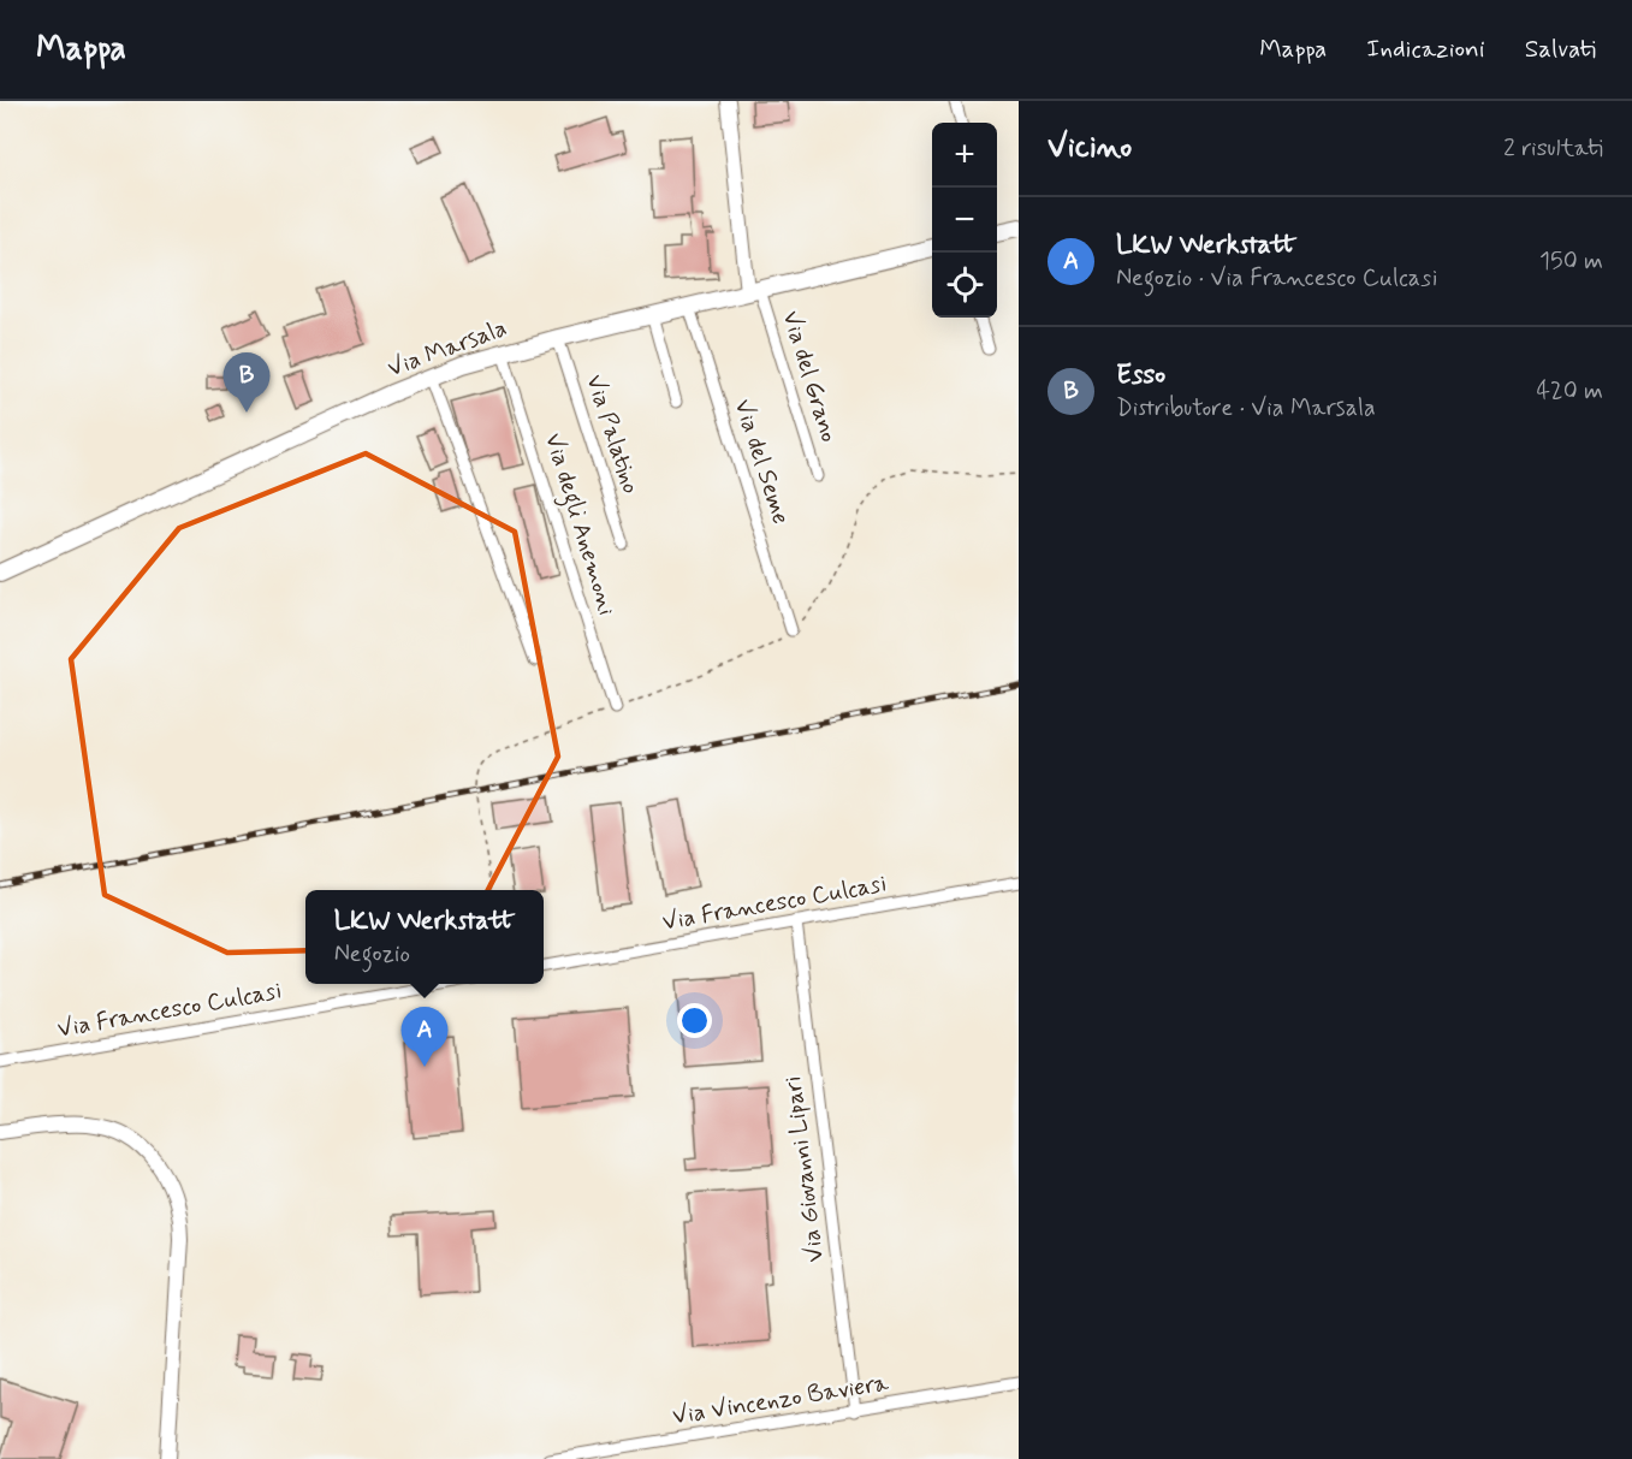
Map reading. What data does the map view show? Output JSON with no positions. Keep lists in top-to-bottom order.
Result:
{
  "streets": {
    "main road": ["Via Marsala"],
    "street": [
      "Via del Grano",
      "Via Palatino",
      "Via del Seme",
      "Via degli Anemoni",
      "Via Francesco Culcasi",
      "Via Giovanni Lipari",
      "Via Vincenzo Baviera"
    ]
  },
  "crossings": [
    ["Via Marsala", "Via del Grano"],
    ["Via Marsala", "Via Palatino"],
    ["Via Marsala", "Via del Seme"],
    ["Via Marsala", "Via degli Anemoni"],
    ["Via Francesco Culcasi", "Via Giovanni Lipari"],
    ["Via Giovanni Lipari", "Via Vincenzo Baviera"]
  ],
  "page": {
    "header": "Mappa",
    "nav": ["Mappa", "Indicazioni", "Salvati"],
    "heading": ["Vicino", "2 risultati"],
    "map_buttons": ["+", "−"],
    "list": [
      {
        "mark": "A",
        "name": "LKW Werkstatt",
        "note": "Negozio · Via Francesco Culcasi",
        "value": "150 m"
      },
      {
        "mark": "B",
        "name": "Esso",
        "note": "Distributore · Via Marsala",
        "value": "420 m"
      }
    ],
    "pins": ["B", "A"],
    "popup": ["LKW Werkstatt", "Negozio"]
  }
}
